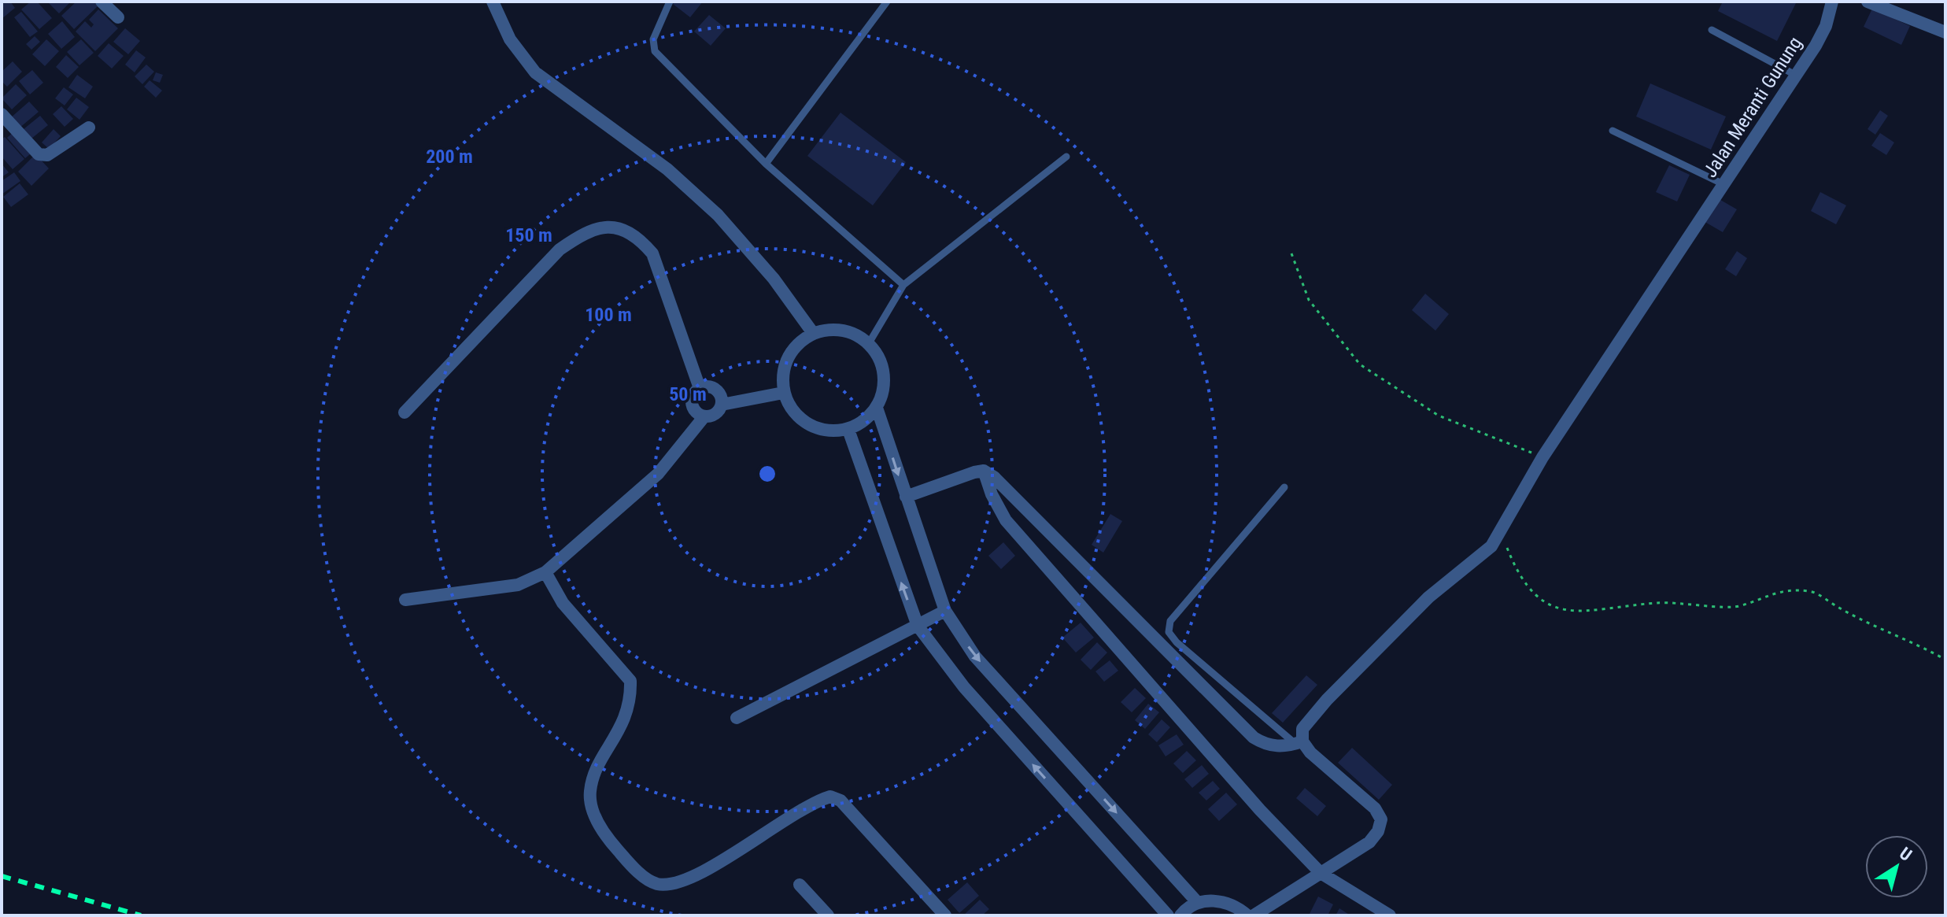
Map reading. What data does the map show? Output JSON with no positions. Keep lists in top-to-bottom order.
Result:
{
  "streets": {
    "street": ["Jalan Meranti Gunung"]
  },
  "north": "top right",
  "rings": [
    "200 m",
    "150 m",
    "100 m",
    "50 m"
  ]
}
